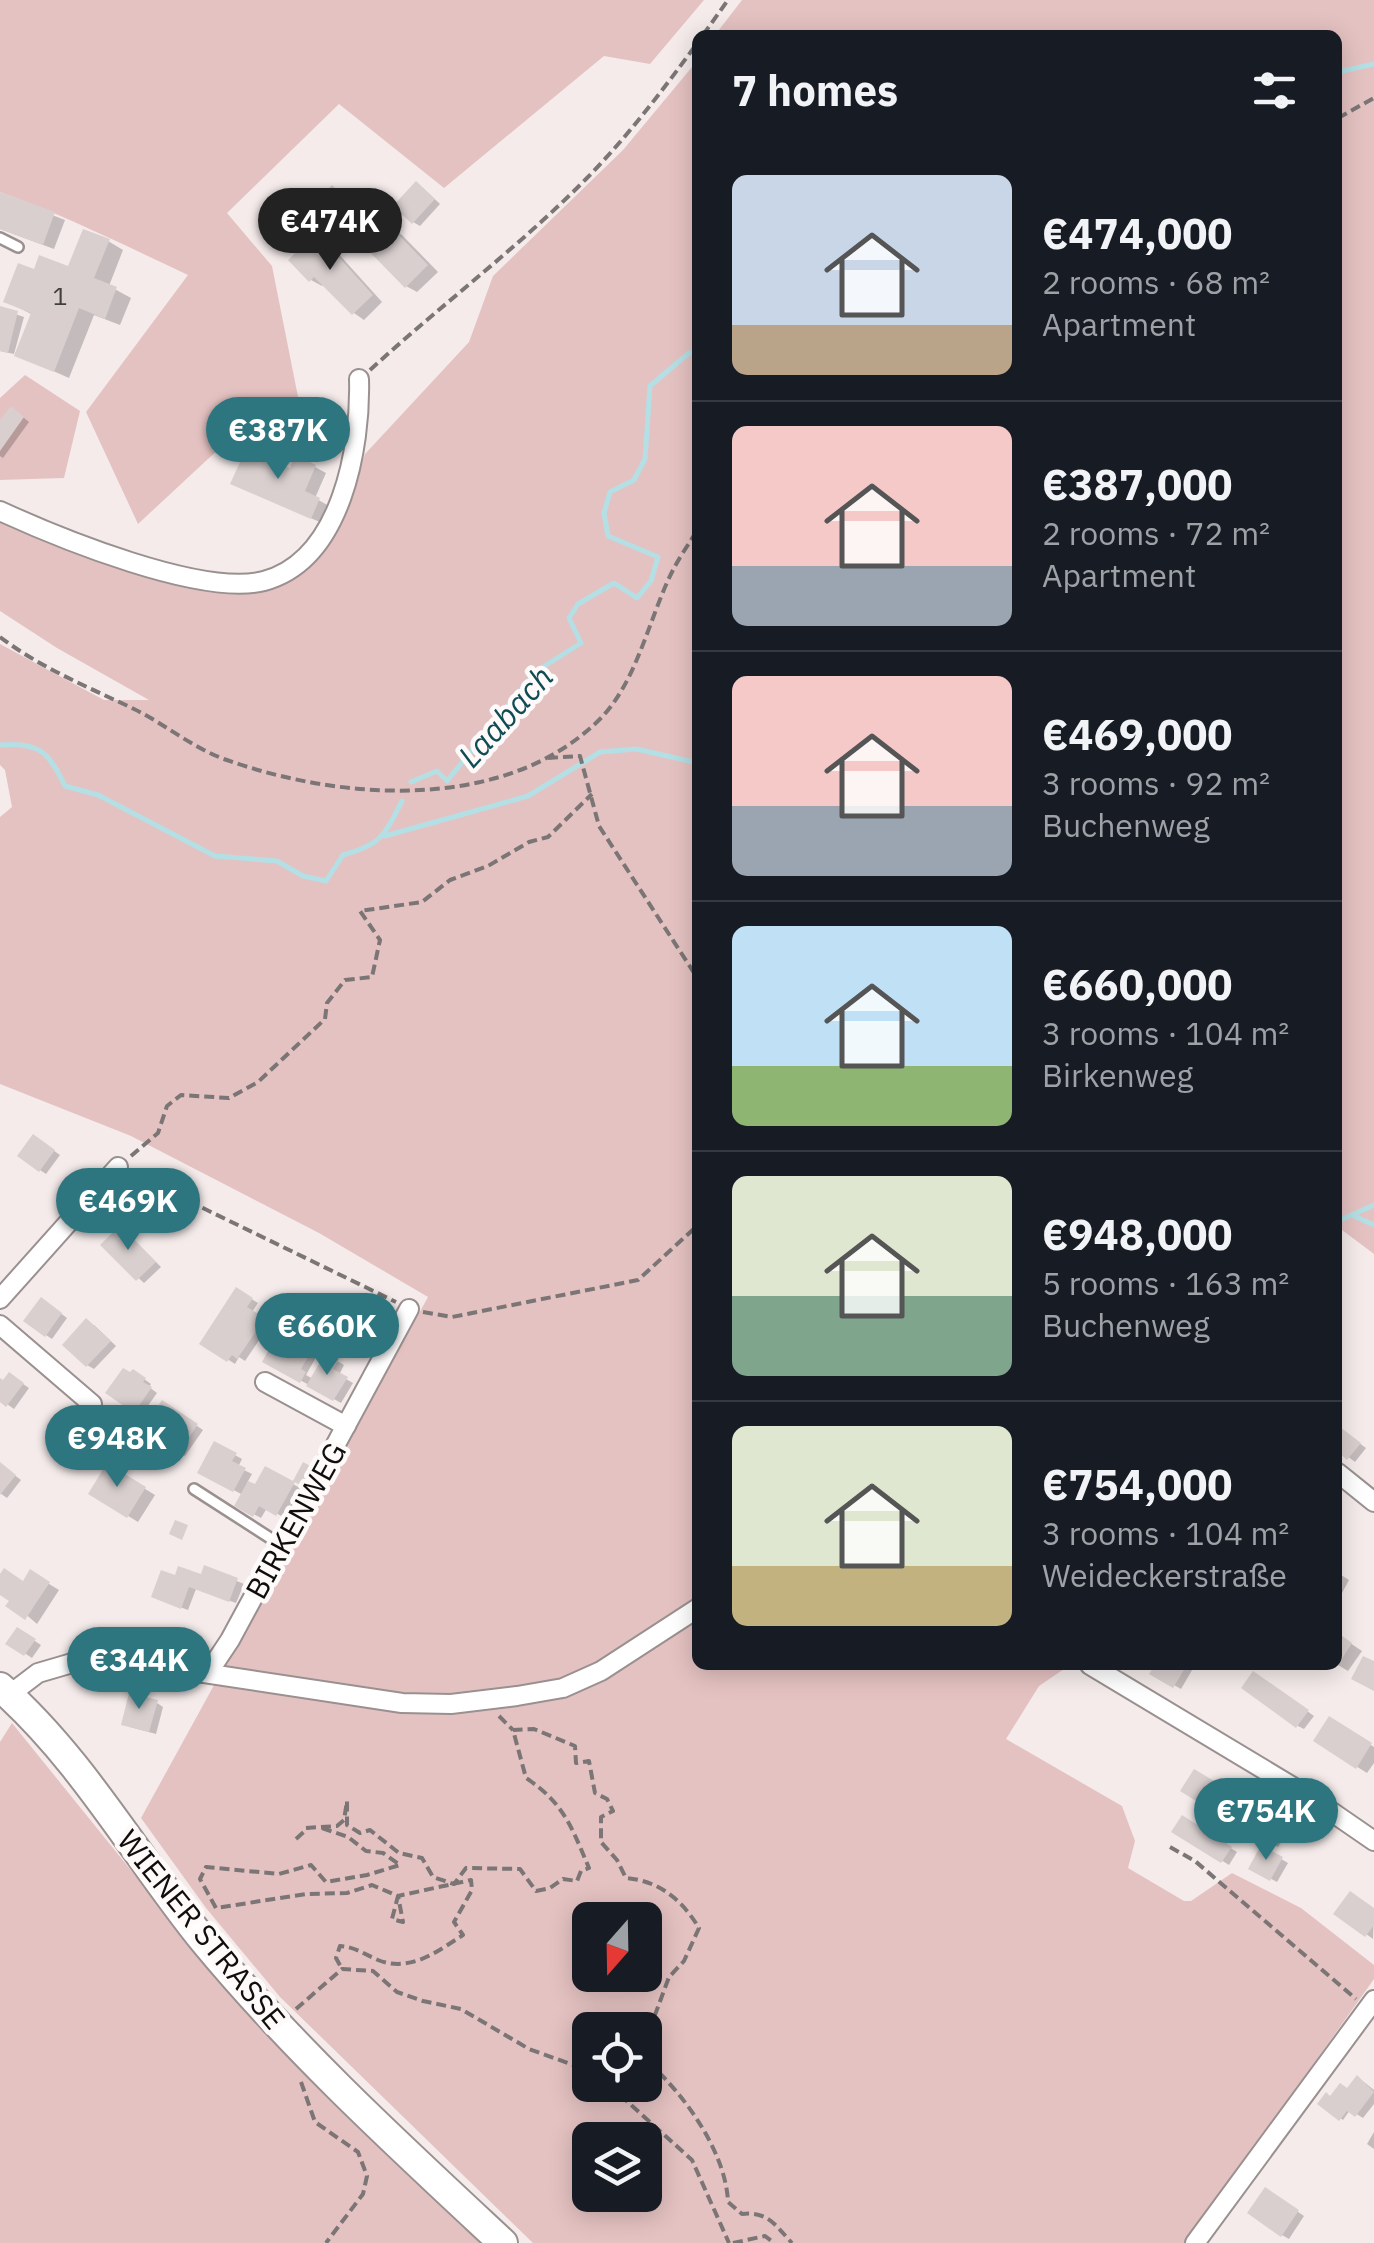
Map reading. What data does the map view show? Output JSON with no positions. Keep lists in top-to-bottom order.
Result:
{
  "streets": {
    "main road": ["WIENER STRASSE"],
    "street": ["BIRKENWEG"]
  },
  "water": ["Laabach"],
  "house_numbers": ["1"],
  "north": "bottom",
  "page": {
    "heading": "7 homes",
    "list": [
      {
        "name": "€474,000",
        "note": "2 rooms · 68 m² · Apartment"
      },
      {
        "name": "€387,000",
        "note": "2 rooms · 72 m² · Apartment"
      },
      {
        "name": "€469,000",
        "note": "3 rooms · 92 m² · Buchenweg"
      },
      {
        "name": "€660,000",
        "note": "3 rooms · 104 m² · Birkenweg"
      },
      {
        "name": "€948,000",
        "note": "5 rooms · 163 m² · Buchenweg"
      },
      {
        "name": "€754,000",
        "note": "3 rooms · 104 m² · Weideckerstraße"
      }
    ],
    "price": [
      "€474K",
      "€387K",
      "€469K",
      "€660K",
      "€948K",
      "€344K",
      "€754K"
    ]
  }
}
